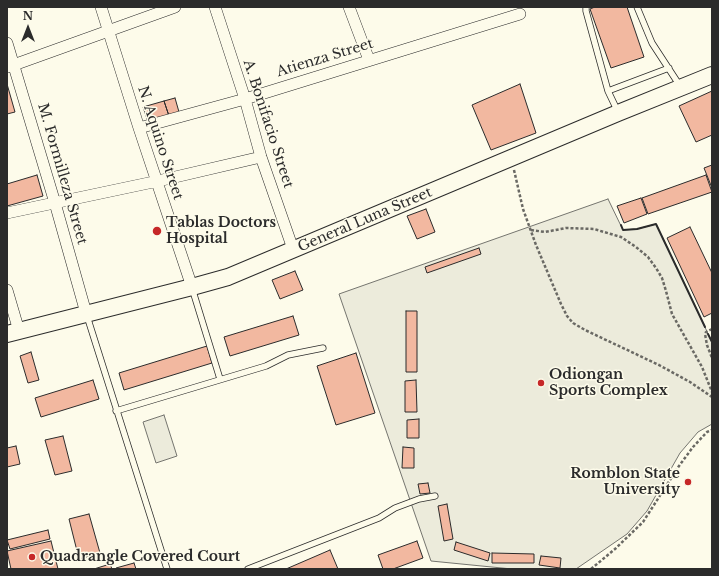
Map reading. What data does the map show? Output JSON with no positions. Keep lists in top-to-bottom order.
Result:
{
  "streets": {
    "main road": ["General Luna Street"],
    "street": [
      "Atienza Street",
      "A. Bonifacio Street",
      "N. Aquino Street",
      "M. Formilleza Street"
    ]
  },
  "crossings": [
    ["Atienza Street", "A. Bonifacio Street"],
    ["Atienza Street", "N. Aquino Street"],
    ["A. Bonifacio Street", "General Luna Street"],
    ["N. Aquino Street", "General Luna Street"],
    ["M. Formilleza Street", "General Luna Street"]
  ],
  "places": [
    "Tablas Doctors Hospital",
    "Odiongan Sports Complex",
    "Romblon State University",
    "Quadrangle Covered Court"
  ],
  "north": "top"
}
